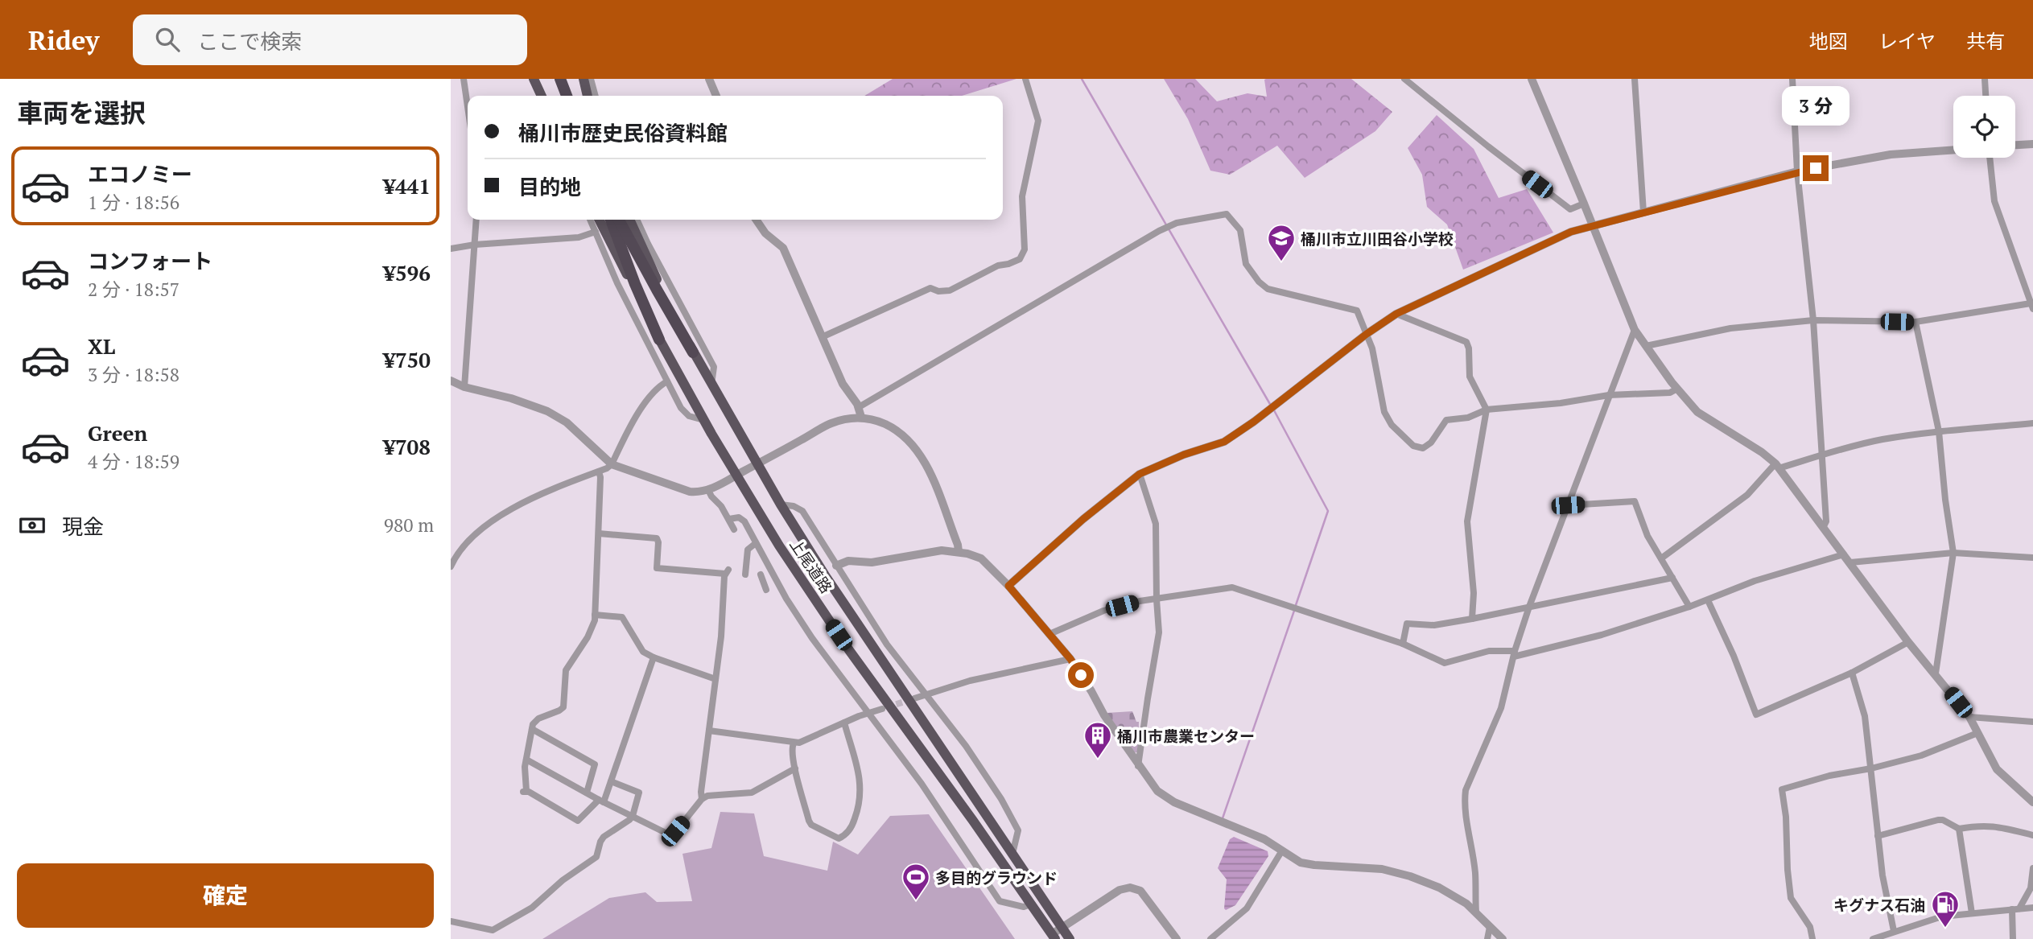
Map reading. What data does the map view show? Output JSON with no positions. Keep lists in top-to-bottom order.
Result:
{
  "streets": {
    "highway": ["上尾道路"]
  },
  "places": {
    "school or university": ["桶川市立川田谷小学校"],
    "building": ["桶川市農業センター"],
    "sports": ["多目的グラウンド"],
    "fuel station": ["キグナス石油"]
  },
  "page": {
    "header": "Ridey",
    "search": "ここで検索",
    "nav": ["地図", "レイヤ", "共有"],
    "heading": "車両を選択",
    "bubble": "3 分",
    "banner": ["桶川市歴史民俗資料館", "目的地"],
    "list": [
      {
        "name": "エコノミー",
        "note": "1 分 · 18:56",
        "value": "¥441"
      },
      {
        "name": "コンフォート",
        "note": "2 分 · 18:57",
        "value": "¥596"
      },
      {
        "name": "XL",
        "note": "3 分 · 18:58",
        "value": "¥750"
      },
      {
        "name": "Green",
        "note": "4 分 · 18:59",
        "value": "¥708"
      }
    ],
    "pay": ["現金", "980 m"],
    "buttons": "確定"
  }
}
